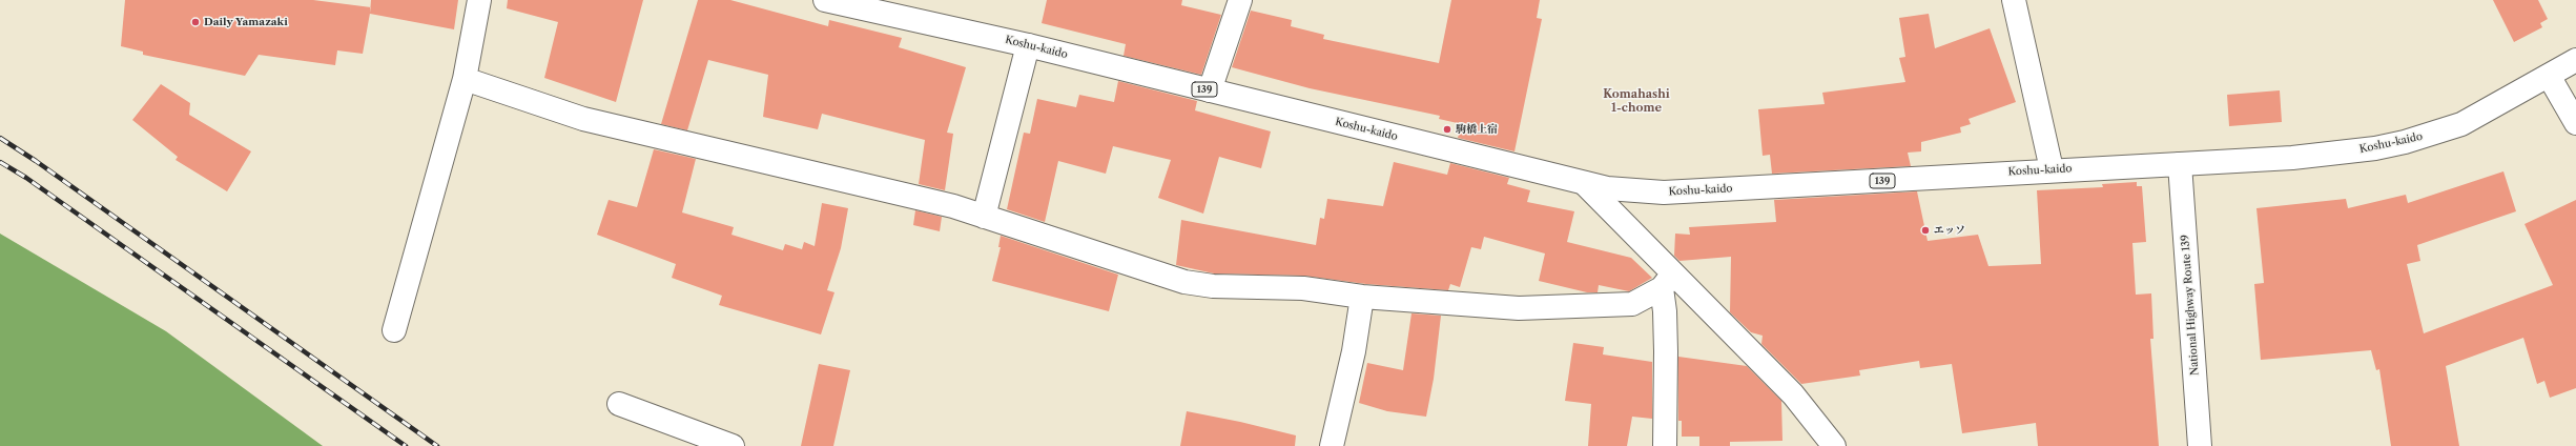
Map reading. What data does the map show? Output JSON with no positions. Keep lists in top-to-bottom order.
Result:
{
  "streets": {
    "main road": ["Koshu-kaido", "139", "National Highway Route 139"]
  },
  "crossings": [
    ["Koshu-kaido", "National Highway Route 139"]
  ],
  "districts": ["Komahashi 1-chome"],
  "places": ["Daily Yamazaki", "駒橋上宿", "エッソ"]
}
